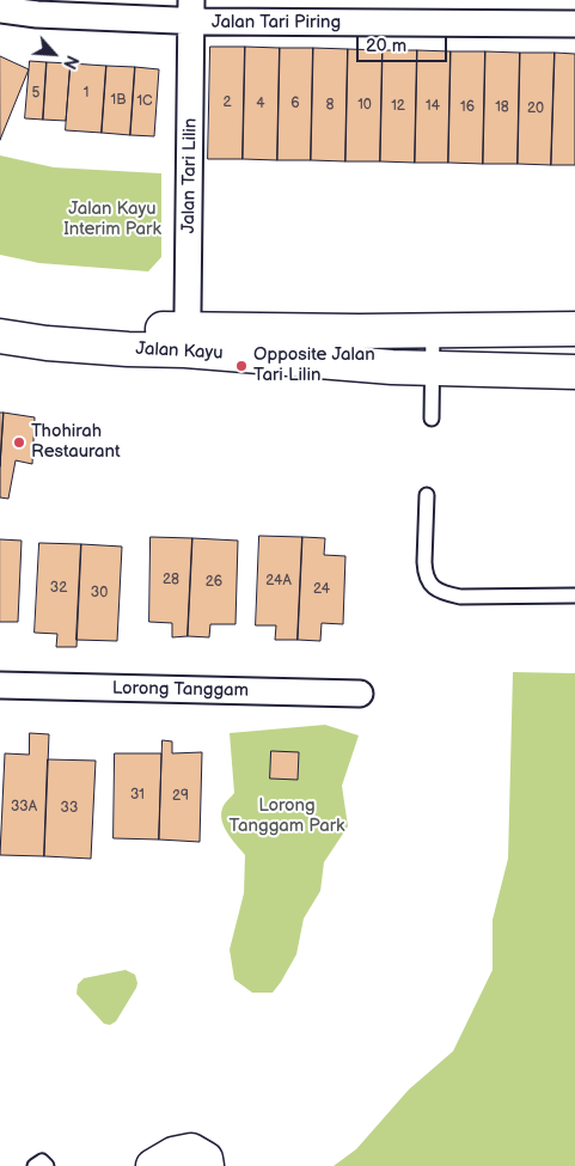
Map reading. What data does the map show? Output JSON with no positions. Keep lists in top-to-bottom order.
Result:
{
  "streets": {
    "main road": ["Jalan Kayu"],
    "street": ["Jalan Tari Piring", "Jalan Tari Lilin", "Lorong Tanggam"]
  },
  "crossings": [
    ["Jalan Tari Piring", "Jalan Tari Lilin"],
    ["Jalan Tari Lilin", "Jalan Kayu"]
  ],
  "parks": ["Jalan Kayu Interim Park", "Lorong Tanggam Park"],
  "places": ["Opposite Jalan Tari Lilin", "Thohirah Restaurant"],
  "house_numbers": [
    "5",
    "1",
    "1B",
    "1C",
    "2",
    "4",
    "6",
    "8",
    "10",
    "12",
    "14",
    "16",
    "18",
    "20",
    "28",
    "24A",
    "26",
    "32",
    "24",
    "30",
    "31",
    "29",
    "33A",
    "33"
  ],
  "scale_bar": "20 m",
  "north": "bottom right"
}
